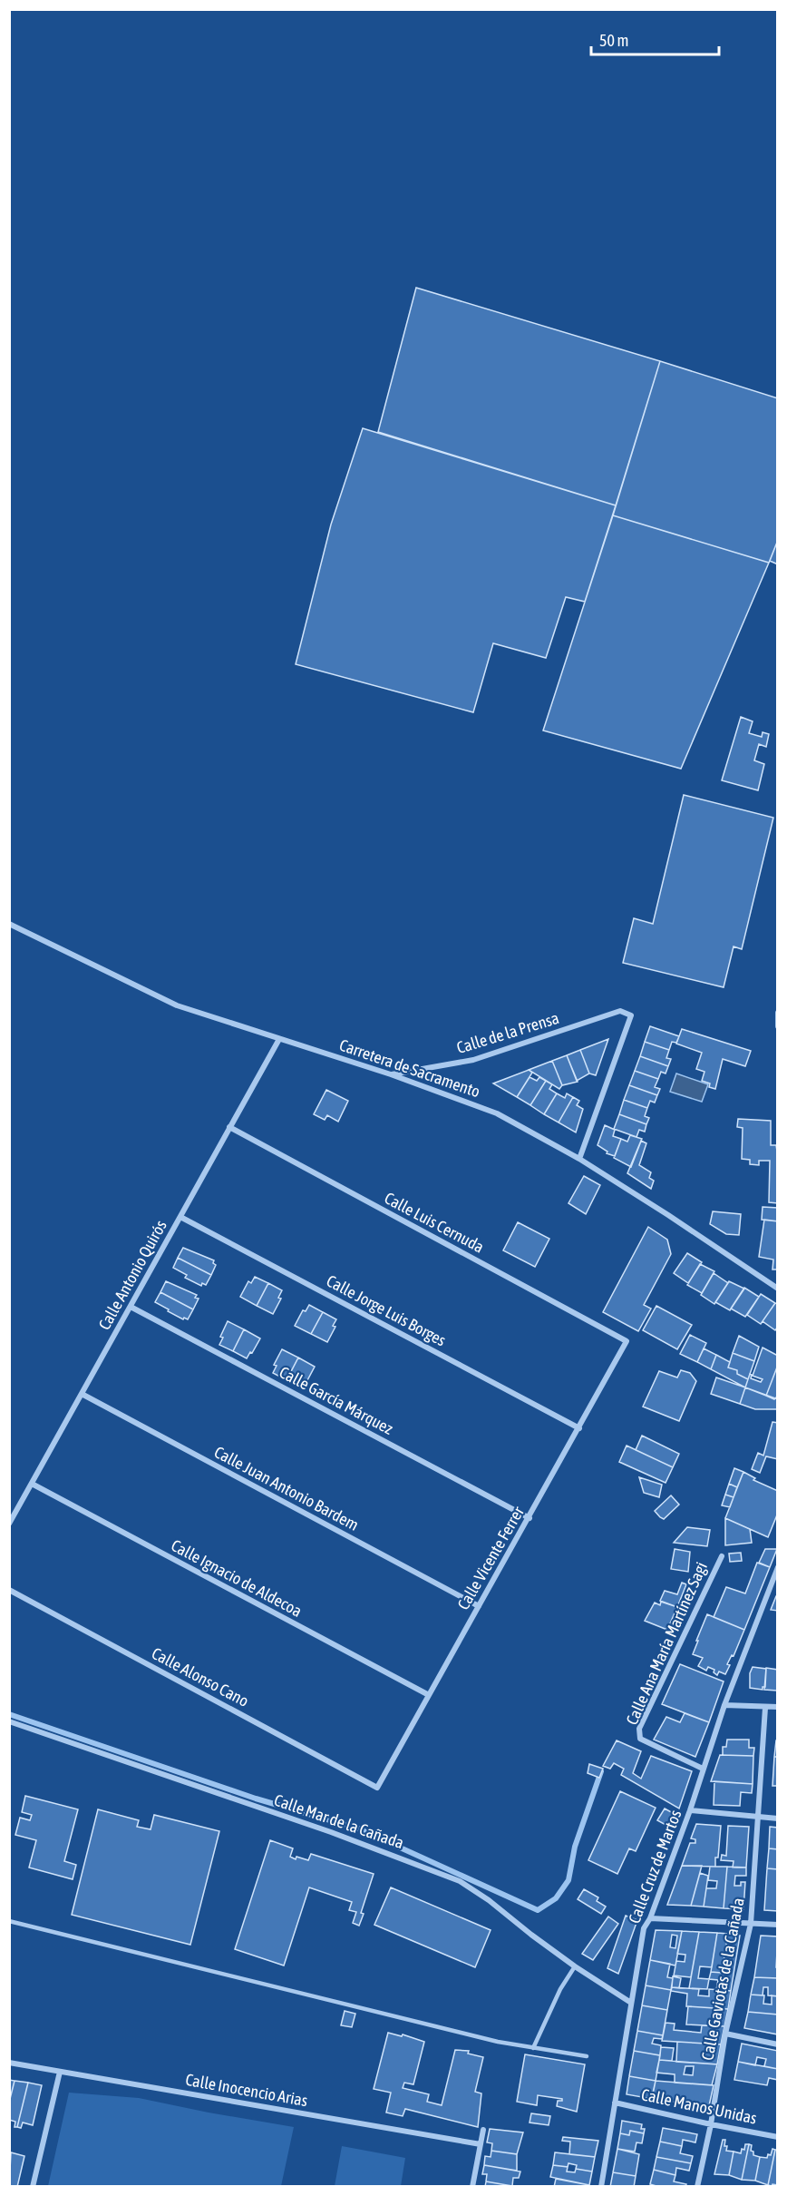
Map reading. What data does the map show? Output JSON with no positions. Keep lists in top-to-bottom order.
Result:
{
  "streets": {
    "street": [
      "Calle de la Prensa",
      "Carretera de Sacramento",
      "Calle Luis Cernuda",
      "Calle Antonio Quirós",
      "Calle Jorge Luis Borges",
      "Calle García Márquez",
      "Calle Juan Antonio Bardem",
      "Calle Vicente Ferrer",
      "Calle Ignacio de Aldecoa",
      "Calle Ana María Martínez Sagi",
      "Calle Alonso Cano",
      "Calle Mar de la Cañada",
      "Calle Cruz de Martos",
      "Calle Gaviotas de la Cañada",
      "Calle Inocencio Arias",
      "Calle Manos Unidas"
    ]
  },
  "crossings": [
    ["Calle de la Prensa", "Carretera de Sacramento"],
    ["Carretera de Sacramento", "Calle Antonio Quirós"],
    ["Calle Luis Cernuda", "Calle Antonio Quirós"],
    ["Calle Luis Cernuda", "Calle Vicente Ferrer"],
    ["Calle Antonio Quirós", "Calle Jorge Luis Borges"],
    ["Calle Antonio Quirós", "Calle García Márquez"],
    ["Calle Antonio Quirós", "Calle Juan Antonio Bardem"],
    ["Calle Antonio Quirós", "Calle Ignacio de Aldecoa"],
    ["Calle Jorge Luis Borges", "Calle Vicente Ferrer"],
    ["Calle García Márquez", "Calle Vicente Ferrer"],
    ["Calle Juan Antonio Bardem", "Calle Vicente Ferrer"],
    ["Calle Vicente Ferrer", "Calle Ignacio de Aldecoa"],
    ["Calle Vicente Ferrer", "Calle Alonso Cano"],
    ["Calle Ana María Martínez Sagi", "Calle Cruz de Martos"],
    ["Calle Mar de la Cañada", "Calle Cruz de Martos"],
    ["Calle Cruz de Martos", "Calle Manos Unidas"],
    ["Calle Gaviotas de la Cañada", "Calle Manos Unidas"]
  ],
  "scale_bar": "50 m"
}
